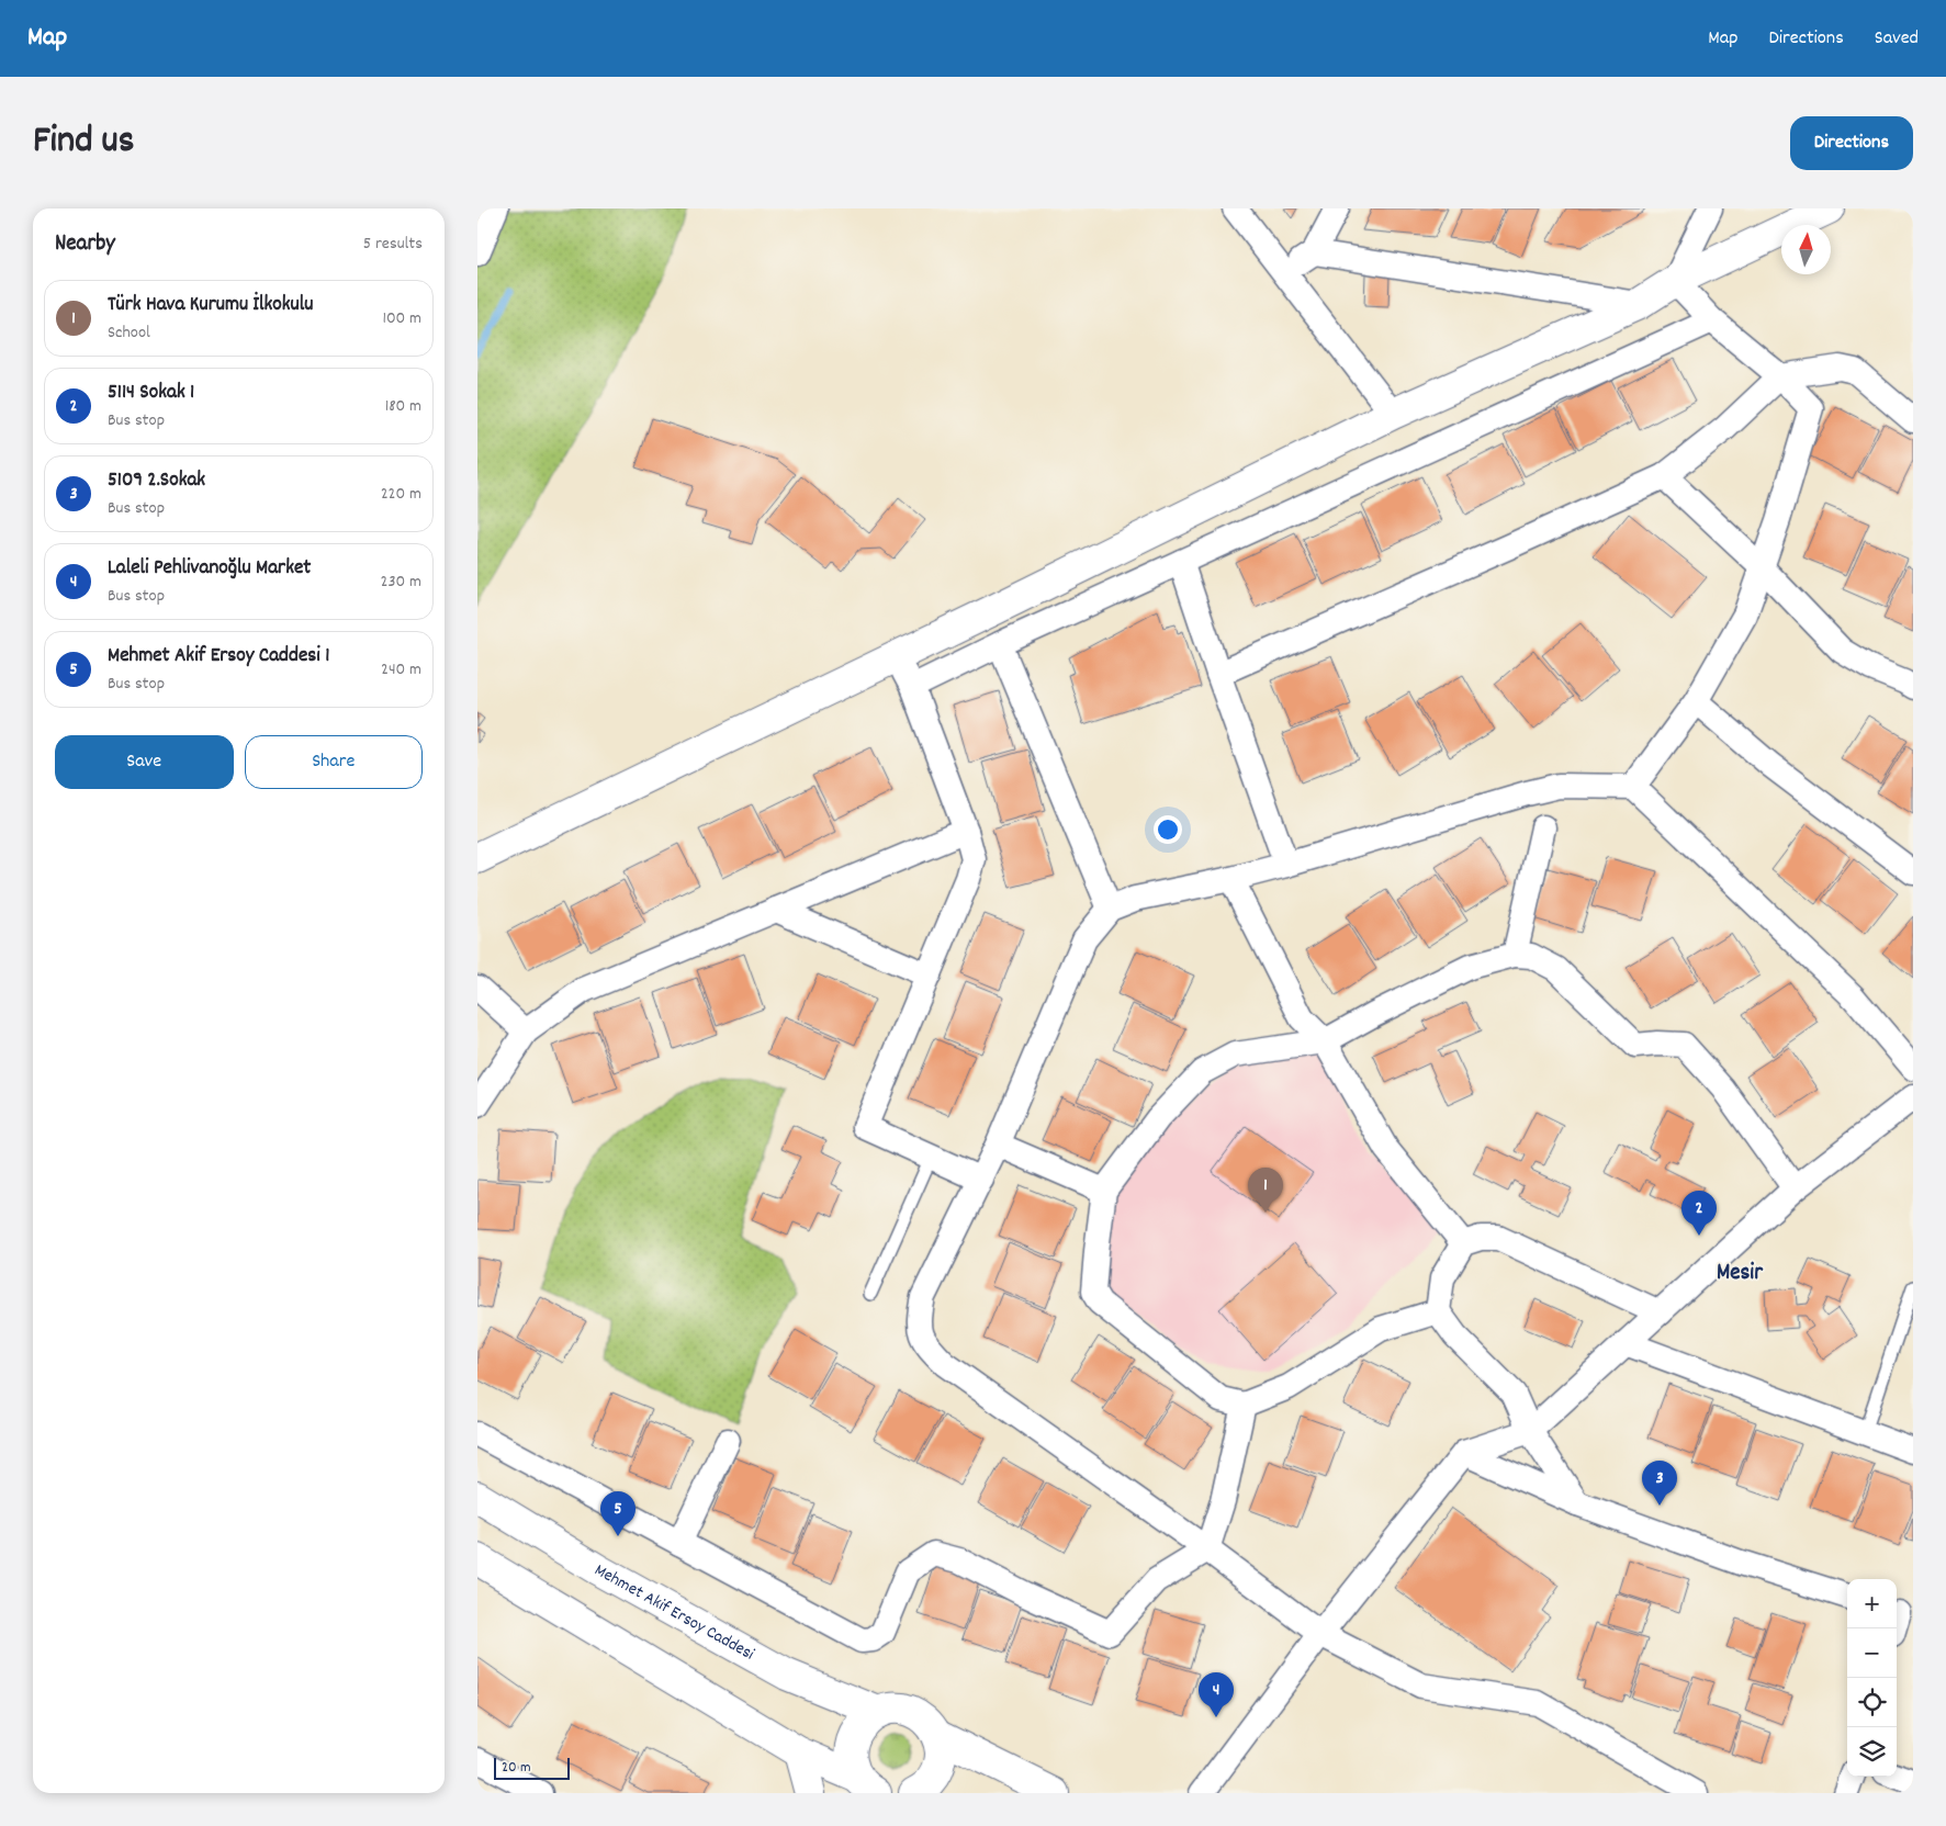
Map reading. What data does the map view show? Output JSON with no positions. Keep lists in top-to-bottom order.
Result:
{
  "streets": {
    "street": ["Mehmet Akif Ersoy Caddesi"]
  },
  "districts": ["Mesir"],
  "scale_bar": "20 m",
  "north": "top",
  "page": {
    "header": "Map",
    "nav": ["Map", "Directions", "Saved"],
    "title": "Find us",
    "buttons": [
      "Directions",
      ["Save", "Share"]
    ],
    "heading": ["Nearby", "5 results"],
    "list": [
      {
        "mark": "1",
        "name": "Türk Hava Kurumu İlkokulu",
        "note": "School",
        "value": "100 m"
      },
      {
        "mark": "2",
        "name": "5114 Sokak 1",
        "note": "Bus stop",
        "value": "180 m"
      },
      {
        "mark": "3",
        "name": "5109 2.Sokak",
        "note": "Bus stop",
        "value": "220 m"
      },
      {
        "mark": "4",
        "name": "Laleli Pehlivanoğlu Market",
        "note": "Bus stop",
        "value": "230 m"
      },
      {
        "mark": "5",
        "name": "Mehmet Akif Ersoy Caddesi 1",
        "note": "Bus stop",
        "value": "240 m"
      }
    ],
    "pins": [
      "1",
      "2",
      "3",
      "5",
      "4"
    ],
    "map_buttons": ["+", "−"],
    "scale": "20 m"
  }
}
